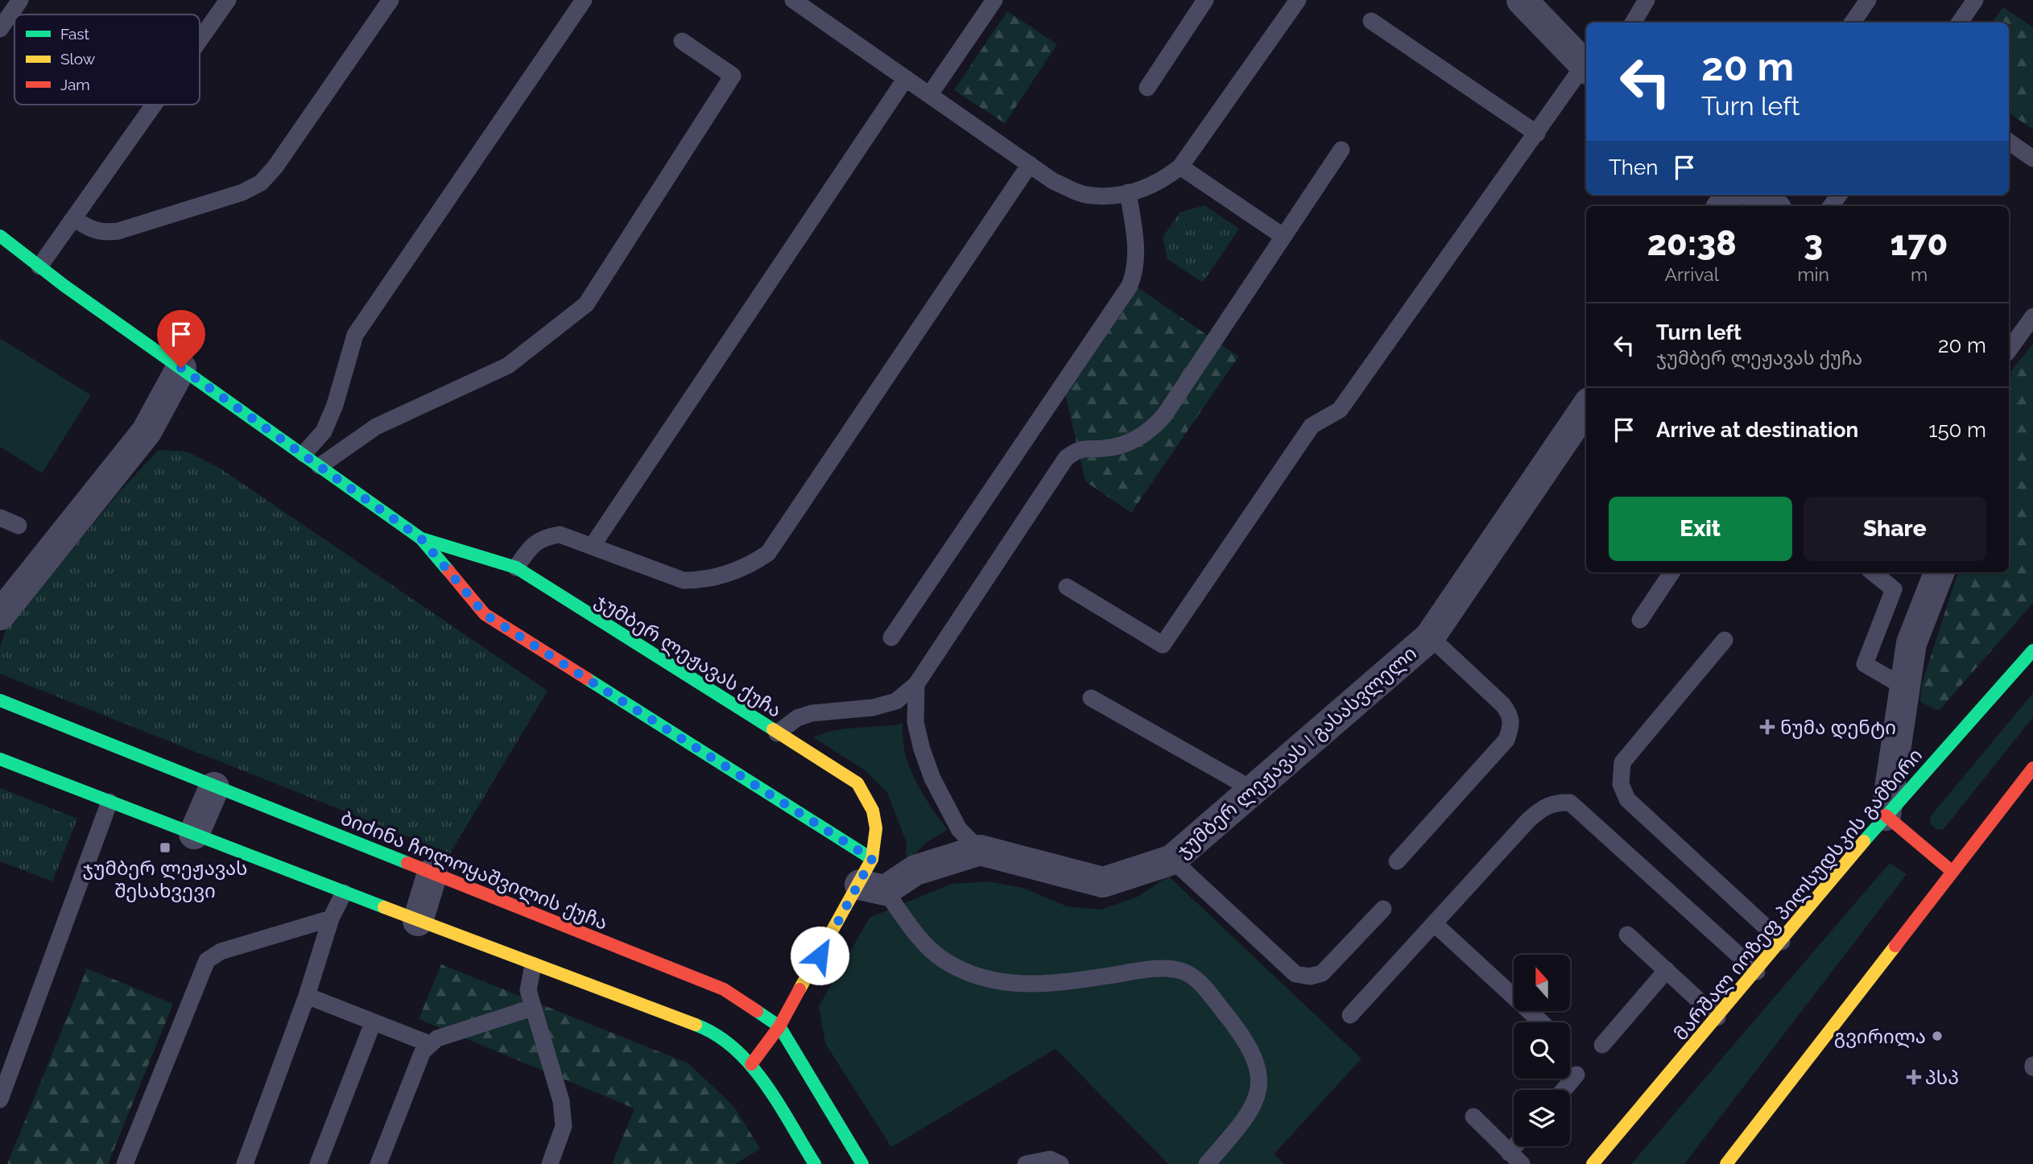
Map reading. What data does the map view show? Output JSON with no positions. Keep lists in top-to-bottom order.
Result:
{
  "streets": {
    "street": [
      "ჯუმბერ ლეჟავას ქუჩა",
      "ჯუმბერ ლეჟავას I გასასვლელი",
      "ბიძინა ჩოლოყაშვილის ქუჩა",
      "მარშალ იოზეფ პილსუდსკის გამზირი"
    ]
  },
  "crossings": [
    ["ჯუმბერ ლეჟავას ქუჩა", "ბიძინა ჩოლოყაშვილის ქუჩა"]
  ],
  "places": {
    "health": ["ნუმა დენტი", "პსპ"],
    "transit": ["ჯუმბერ ლეჟავას შესახვევი"],
    "other": ["გვირილა"]
  },
  "legend": ["Fast", "Slow", "Jam"],
  "north": "top",
  "page": {
    "turn": ["20 m", "Turn left"],
    "then": "Then",
    "eta": [
      "20:38",
      "Arrival",
      "3",
      "min",
      "170",
      "m"
    ],
    "list": [
      {
        "name": "Turn left",
        "note": "ჯუმბერ ლეჟავას ქუჩა",
        "value": "20 m"
      },
      {
        "name": "Arrive at destination",
        "value": "150 m"
      }
    ],
    "buttons": ["Exit", "Share"]
  }
}
